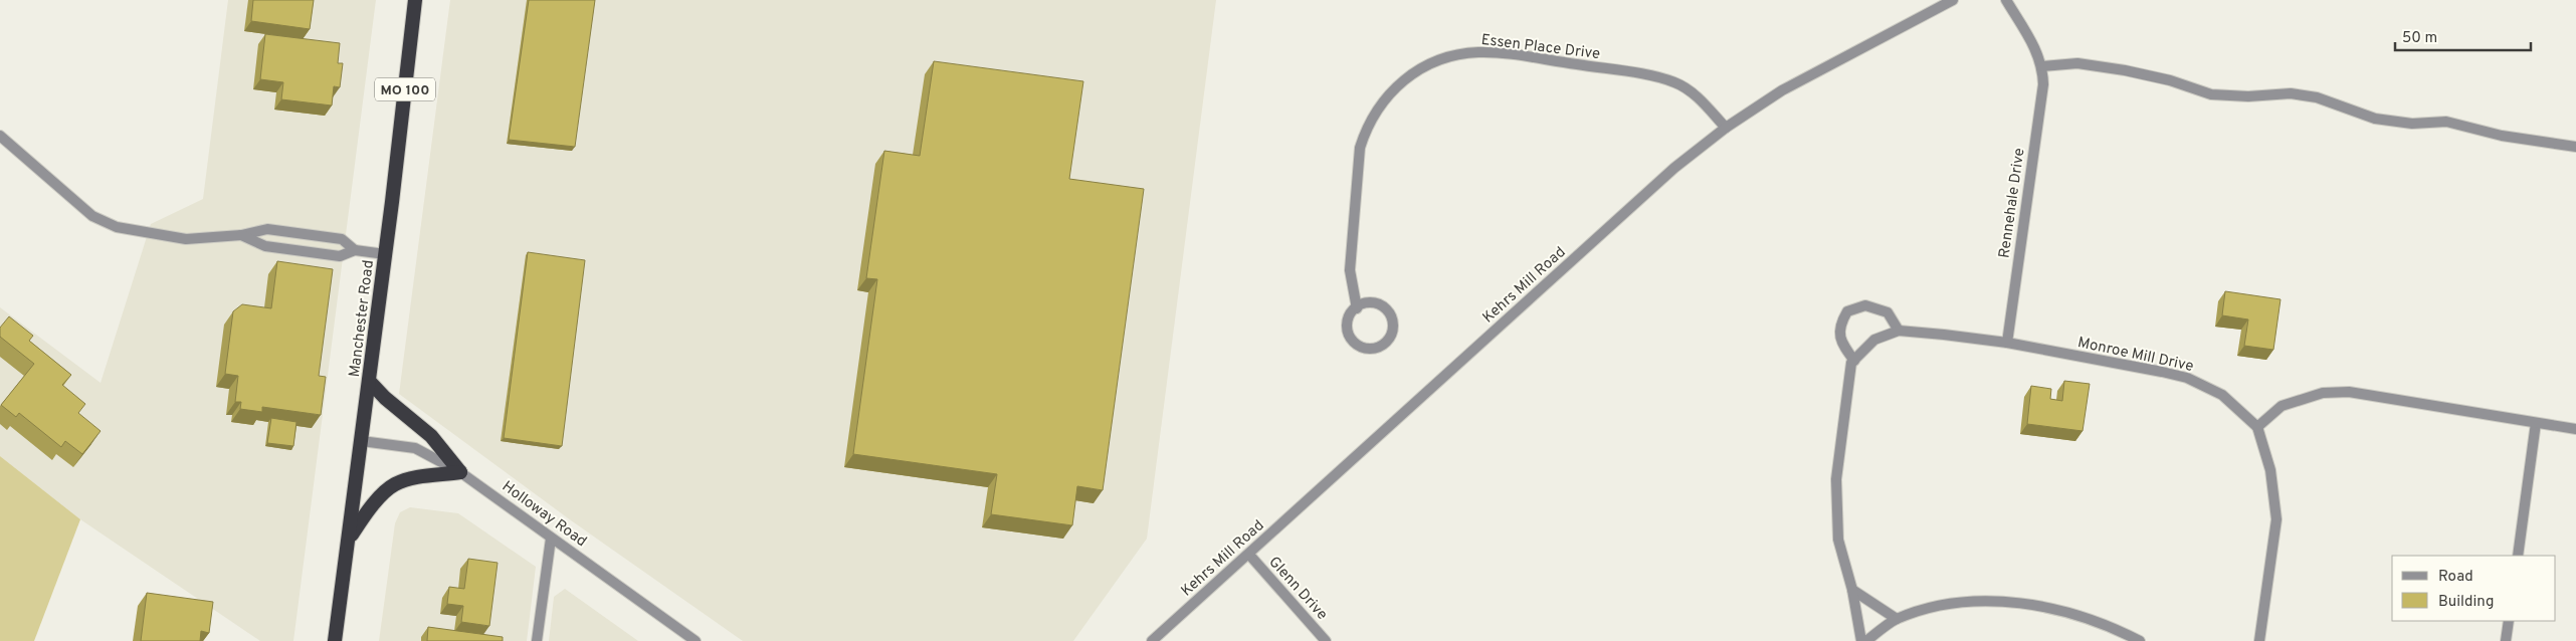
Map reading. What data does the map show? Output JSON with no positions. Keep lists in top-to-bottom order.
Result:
{
  "streets": {
    "highway": ["MO 100", "Manchester Road"],
    "street": [
      "Essen Place Drive",
      "Rennehale Drive",
      "Kehrs Mill Road",
      "Monroe Mill Drive",
      "Holloway Road",
      "Glenn Drive"
    ]
  },
  "crossings": [
    ["Essen Place Drive", "Kehrs Mill Road"],
    ["Rennehale Drive", "Monroe Mill Drive"],
    ["Kehrs Mill Road", "Glenn Drive"],
    ["Manchester Road", "Holloway Road"]
  ],
  "legend": ["Road", "Building"],
  "scale_bar": "50 m"
}
